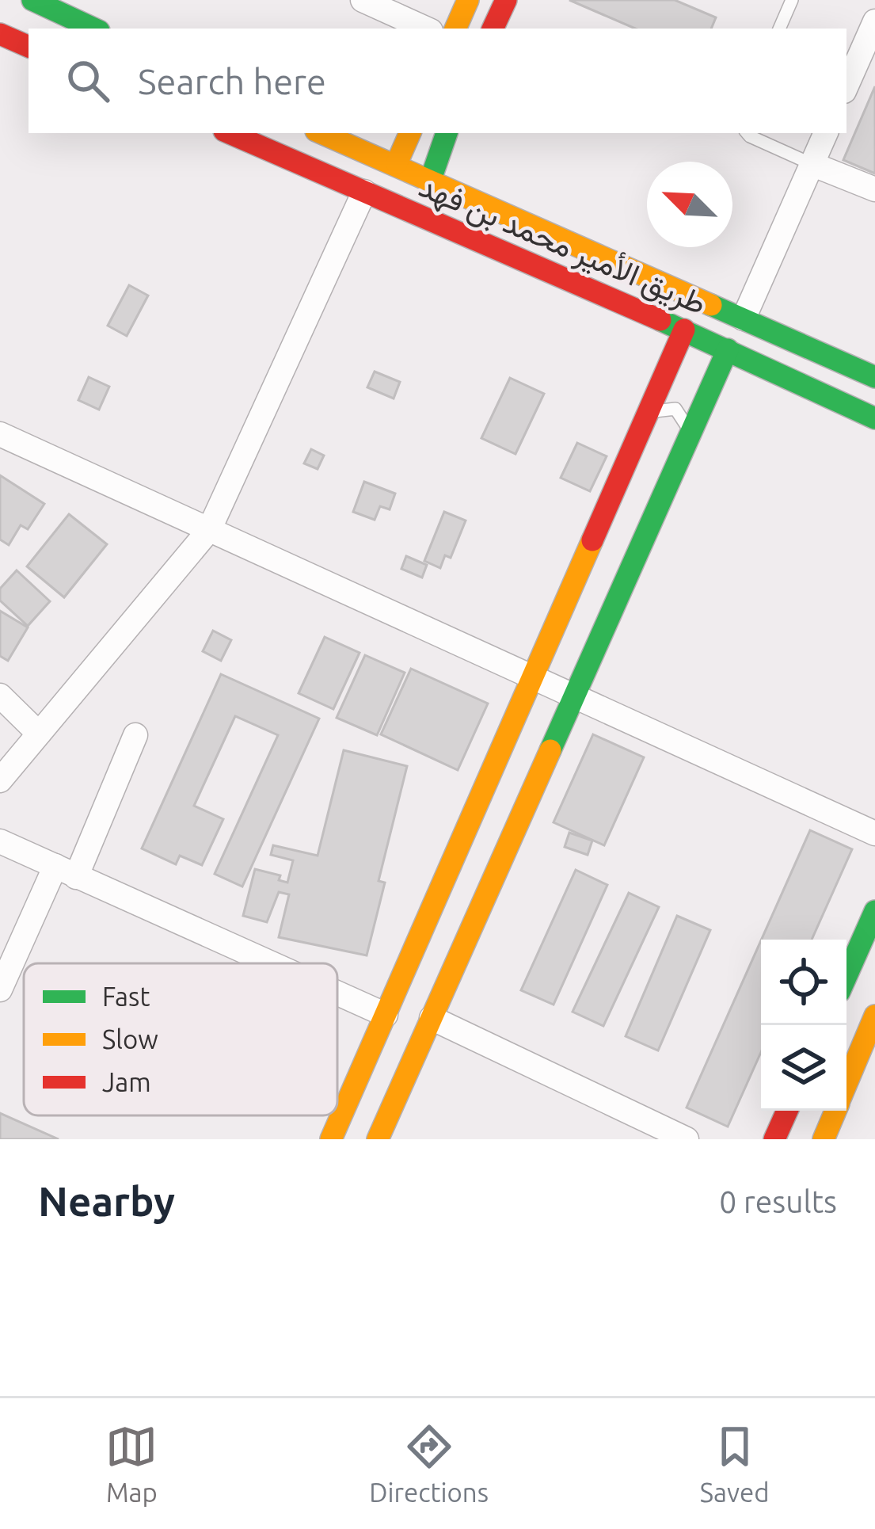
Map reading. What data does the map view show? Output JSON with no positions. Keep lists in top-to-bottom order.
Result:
{
  "streets": {
    "main road": ["طريق الأمير محمد بن فهد"]
  },
  "legend": ["Fast", "Slow", "Jam"],
  "north": "top left",
  "page": {
    "search": "Search here",
    "heading": ["Nearby", "0 results"],
    "nav": ["Map", "Directions", "Saved"]
  }
}
